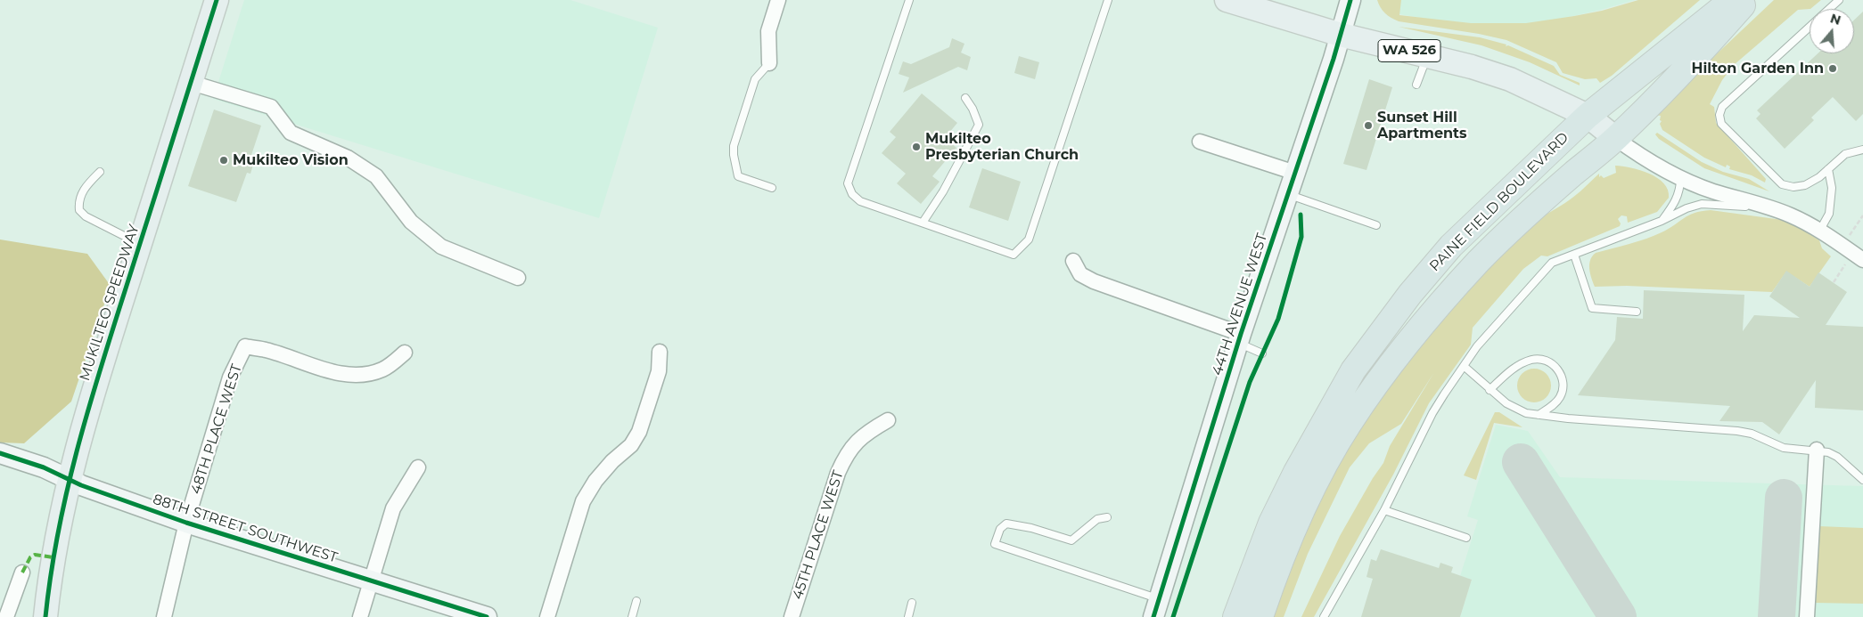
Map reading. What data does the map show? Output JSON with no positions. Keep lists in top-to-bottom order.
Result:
{
  "streets": {
    "highway": ["PAINE FIELD BOULEVARD"],
    "main road": ["WA 526", "MUKILTEO SPEEDWAY"],
    "street": [
      "44TH AVENUE WEST",
      "48TH PLACE WEST",
      "88TH STREET SOUTHWEST",
      "45TH PLACE WEST"
    ]
  },
  "crossings": [
    ["WA 526", "PAINE FIELD BOULEVARD"],
    ["WA 526", "44TH AVENUE WEST"],
    ["MUKILTEO SPEEDWAY", "88TH STREET SOUTHWEST"],
    ["48TH PLACE WEST", "88TH STREET SOUTHWEST"]
  ],
  "places": [
    "Hilton Garden Inn",
    "Sunset Hill Apartments",
    "Mukilteo Presbyterian Church",
    "Mukilteo Vision"
  ],
  "north": "top"
}
